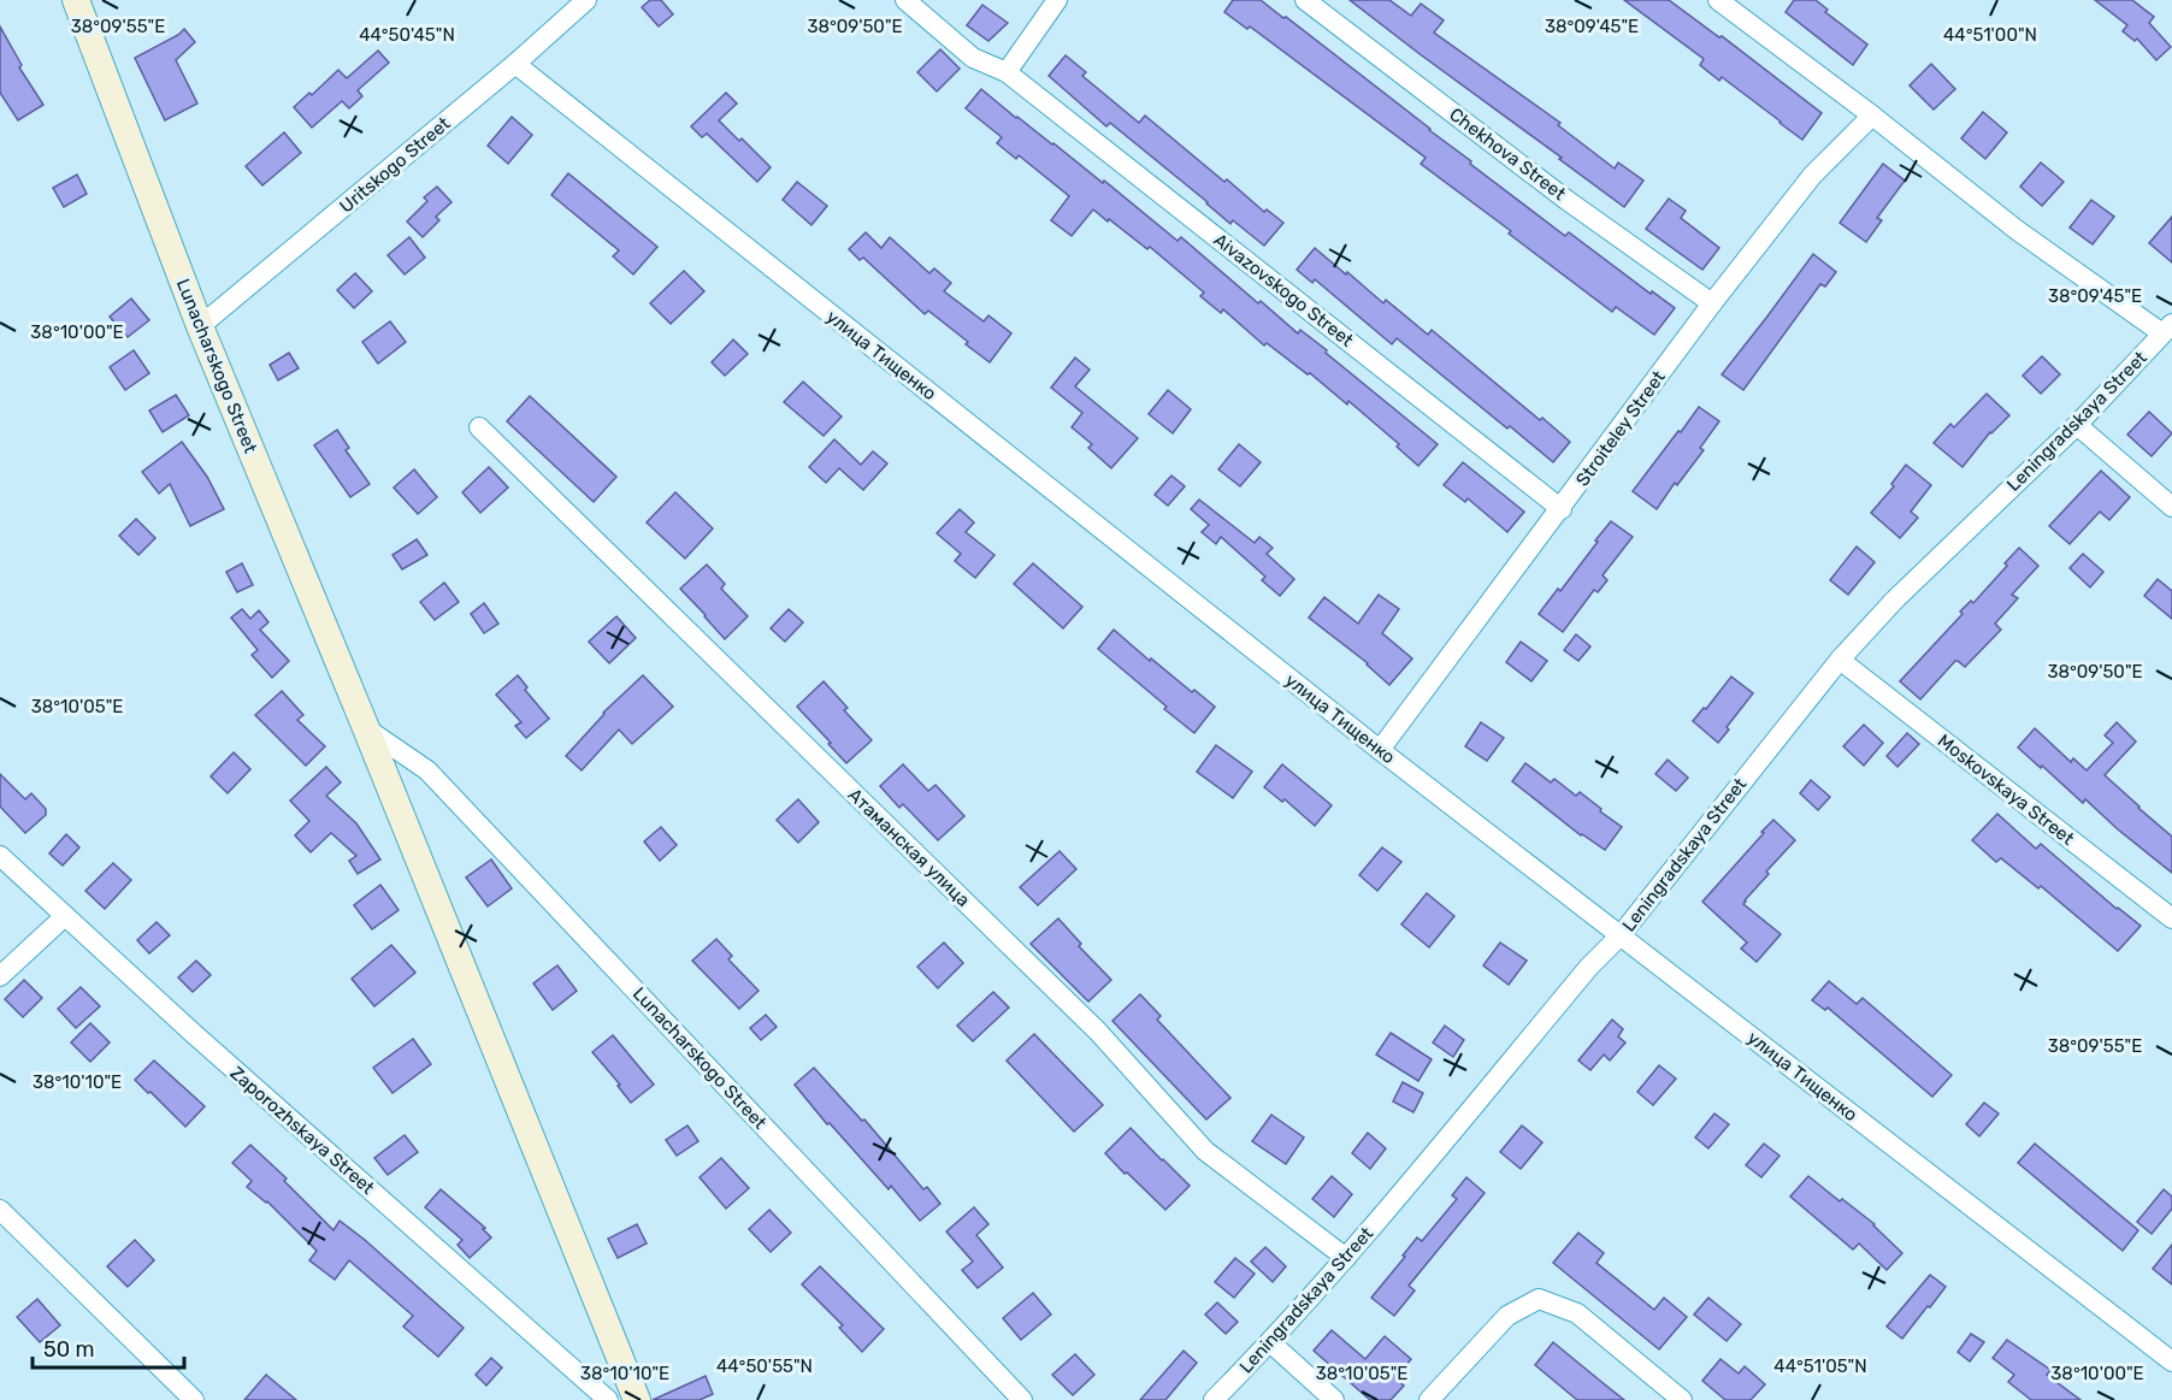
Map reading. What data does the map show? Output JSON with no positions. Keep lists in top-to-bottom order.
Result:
{
  "streets": {
    "main road": ["Lunacharskogo Street"],
    "street": [
      "Chekhova Street",
      "Uritskogo Street",
      "Aivazovskogo Street",
      "улица Тищенко",
      "Leningradskaya Street",
      "Stroiteley Street",
      "Moskovskaya Street",
      "Атаманская улица",
      "Zaporozhskaya Street"
    ]
  },
  "crossings": [
    ["Chekhova Street", "Stroiteley Street"],
    ["Uritskogo Street", "улица Тищенко"],
    ["Uritskogo Street", "Lunacharskogo Street"],
    ["Aivazovskogo Street", "Stroiteley Street"],
    ["улица Тищенко", "Leningradskaya Street"],
    ["улица Тищенко", "Stroiteley Street"],
    ["Leningradskaya Street", "Moskovskaya Street"],
    ["Leningradskaya Street", "Атаманская улица"]
  ],
  "scale_bar": "50 m",
  "coordinates": [
    "38°09'55\"E",
    "38°09'50\"E",
    "38°09'45\"E",
    "44°50'45\"N",
    "44°51'00\"N",
    "38°10'00\"E",
    "38°10'05\"E",
    "38°10'10\"E",
    "44°50'55\"N",
    "44°51'05\"N"
  ]
}
